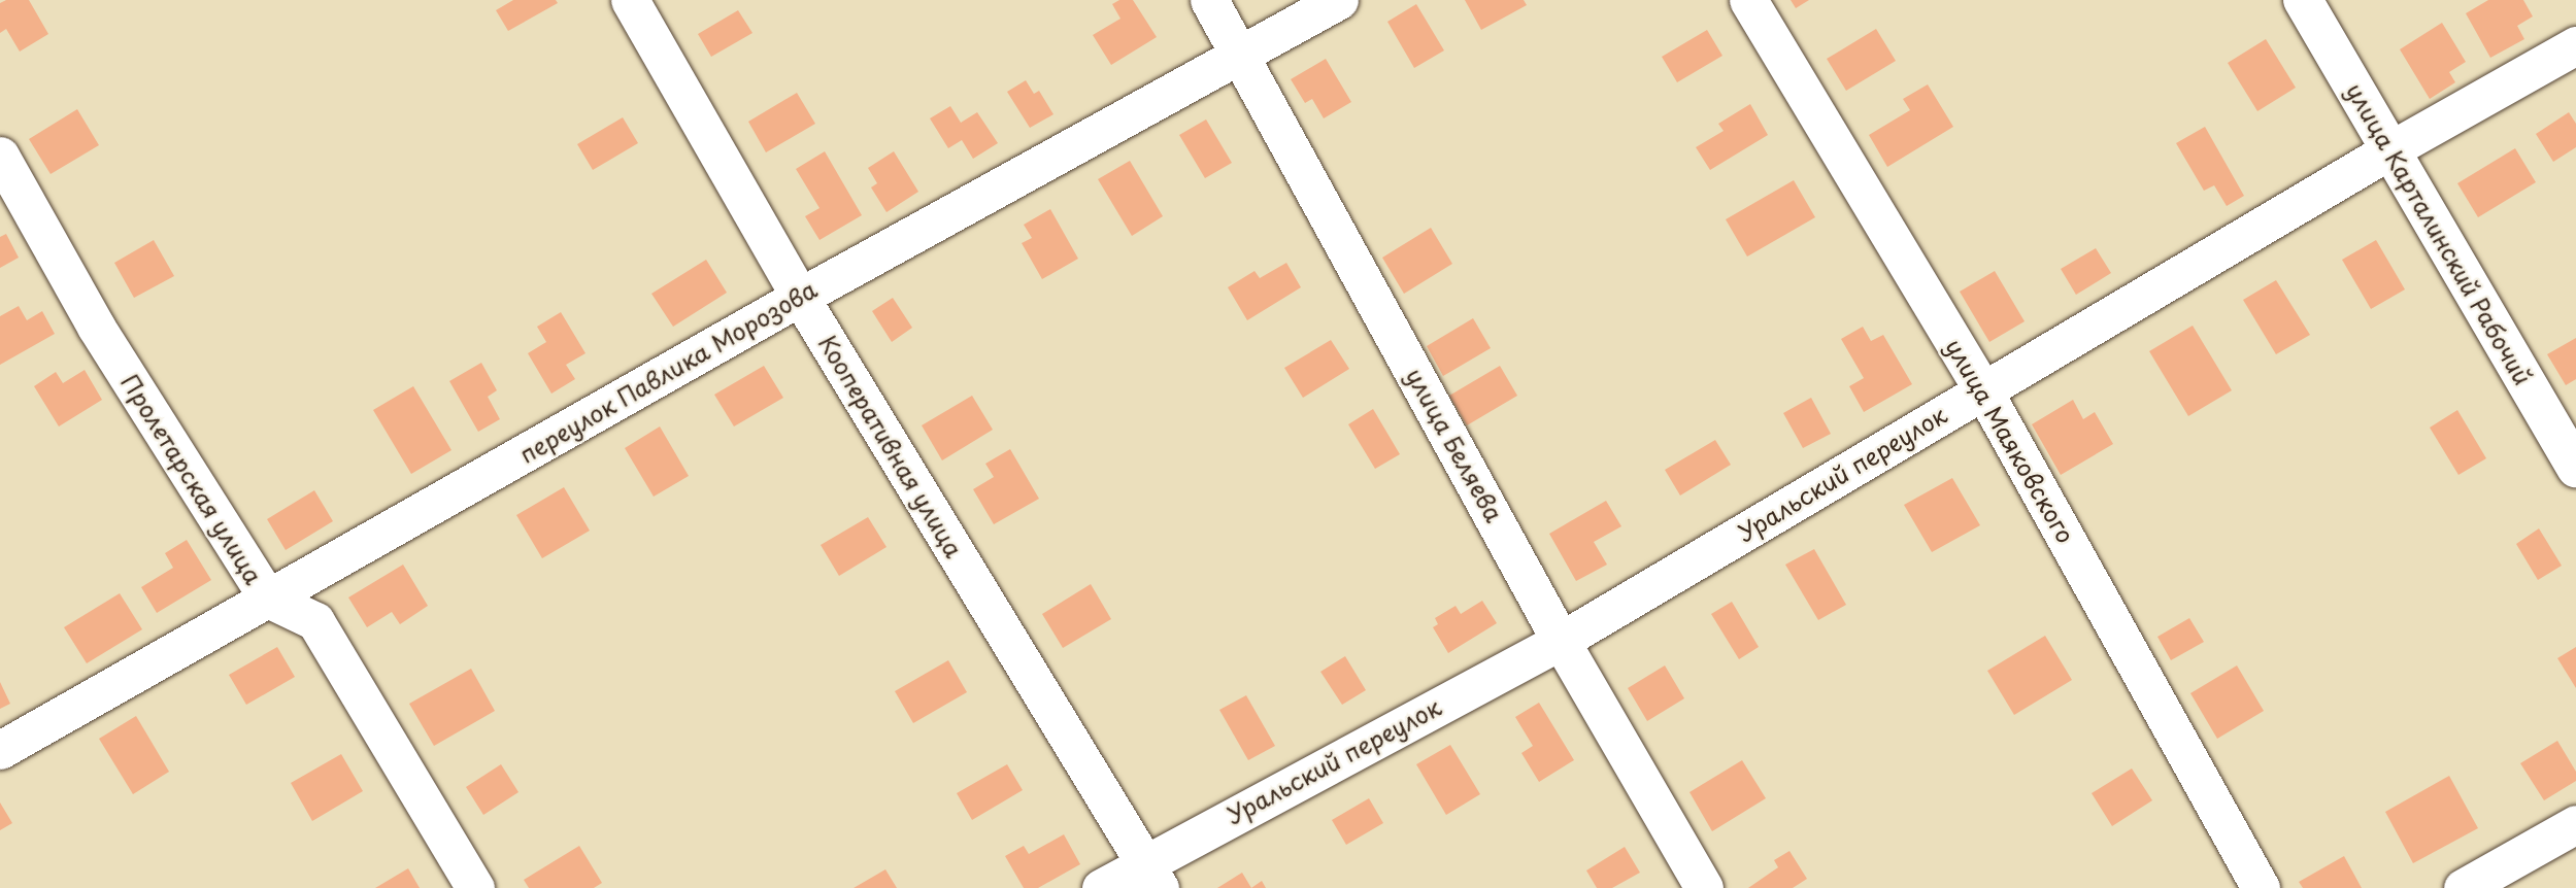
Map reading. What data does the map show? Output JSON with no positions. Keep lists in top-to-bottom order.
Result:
{
  "streets": {
    "street": [
      "улица Карталинский Рабочий",
      "переулок Павлика Морозова",
      "улица Маяковского",
      "улица Беляева",
      "Кооперативная улица",
      "Уральский переулок",
      "Пролетарская улица"
    ]
  },
  "crossings": [
    ["улица Карталинский Рабочий", "Уральский переулок"],
    ["переулок Павлика Морозова", "улица Беляева"],
    ["переулок Павлика Морозова", "Кооперативная улица"],
    ["переулок Павлика Морозова", "Пролетарская улица"],
    ["улица Маяковского", "Уральский переулок"],
    ["улица Беляева", "Уральский переулок"],
    ["Кооперативная улица", "Уральский переулок"]
  ]
}
